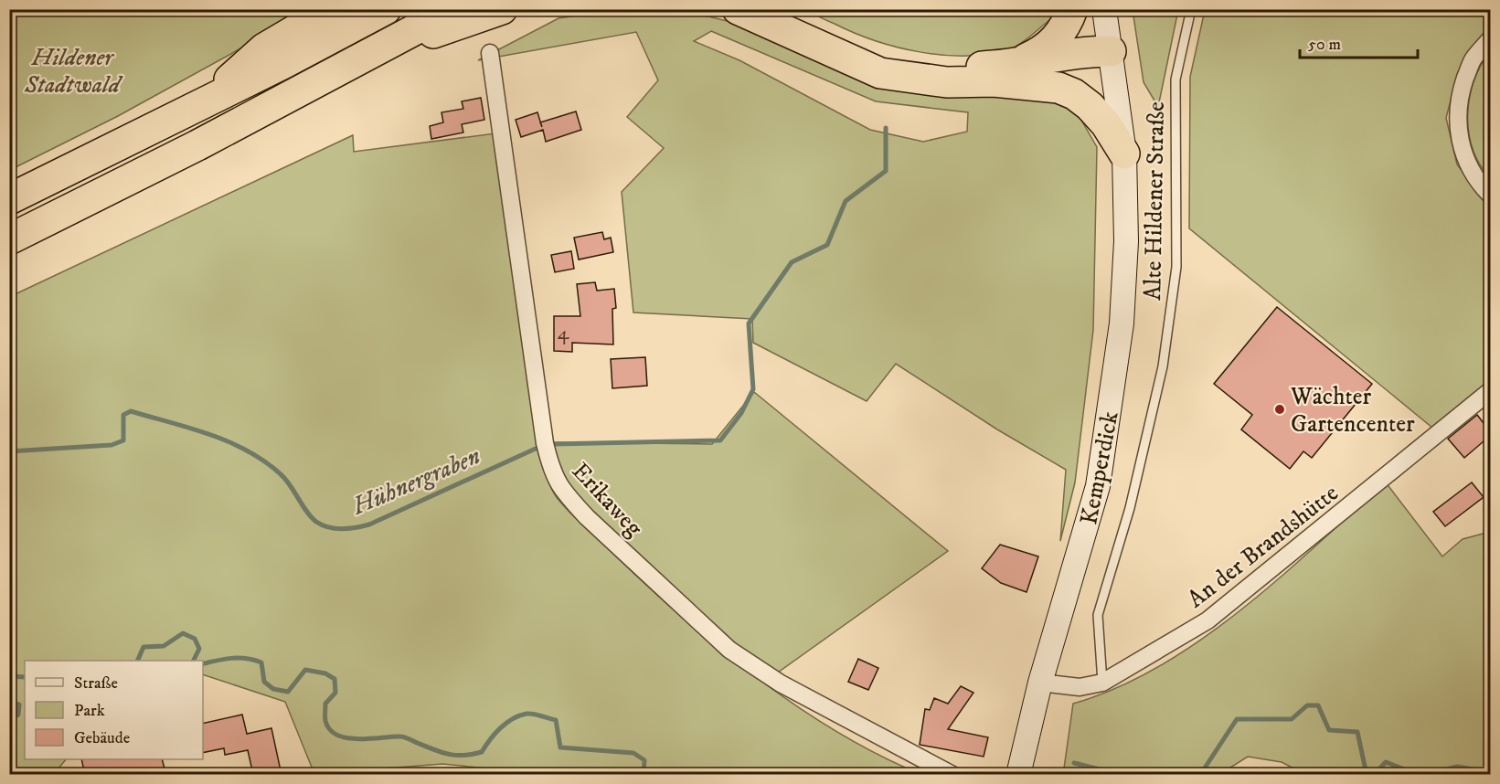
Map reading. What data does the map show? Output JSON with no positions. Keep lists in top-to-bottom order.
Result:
{
  "streets": {
    "main road": ["Kemperdick"],
    "street": ["Erikaweg", "An der Brandshütte"],
    "lane": ["Alte Hildener Straße"]
  },
  "crossings": [
    ["Alte Hildener Straße", "An der Brandshütte"],
    ["Kemperdick", "An der Brandshütte"]
  ],
  "water": ["Hühnergraben"],
  "parks": ["Hildener Stadtwald"],
  "places": ["Wächter Gartencenter"],
  "house_numbers": ["4"],
  "legend": ["Straße", "Park", "Gebäude"],
  "scale_bar": "50 m"
}
